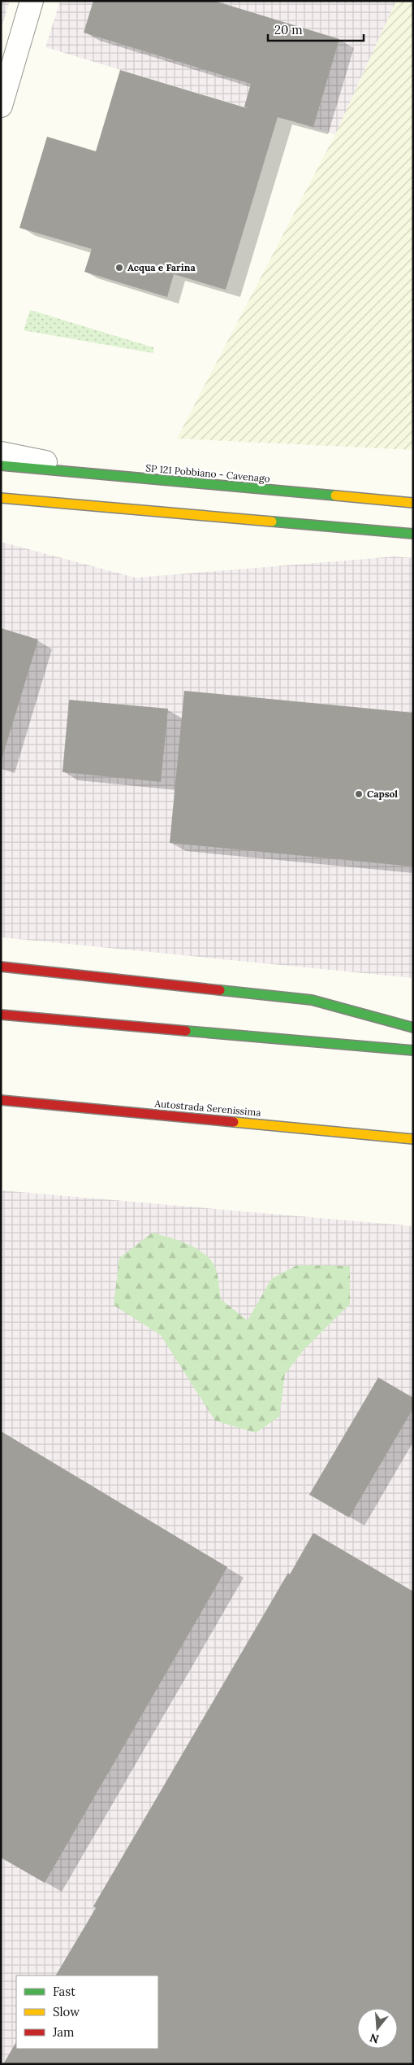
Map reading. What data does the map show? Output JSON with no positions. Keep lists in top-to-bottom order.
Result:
{
  "streets": {
    "main road": ["SP 121 Pobbiano - Cavenago", "Autostrada Serenissima"]
  },
  "places": ["Acqua e Farina", "Capsol"],
  "legend": ["Fast", "Slow", "Jam"],
  "scale_bar": "20 m",
  "north": "bottom"
}
